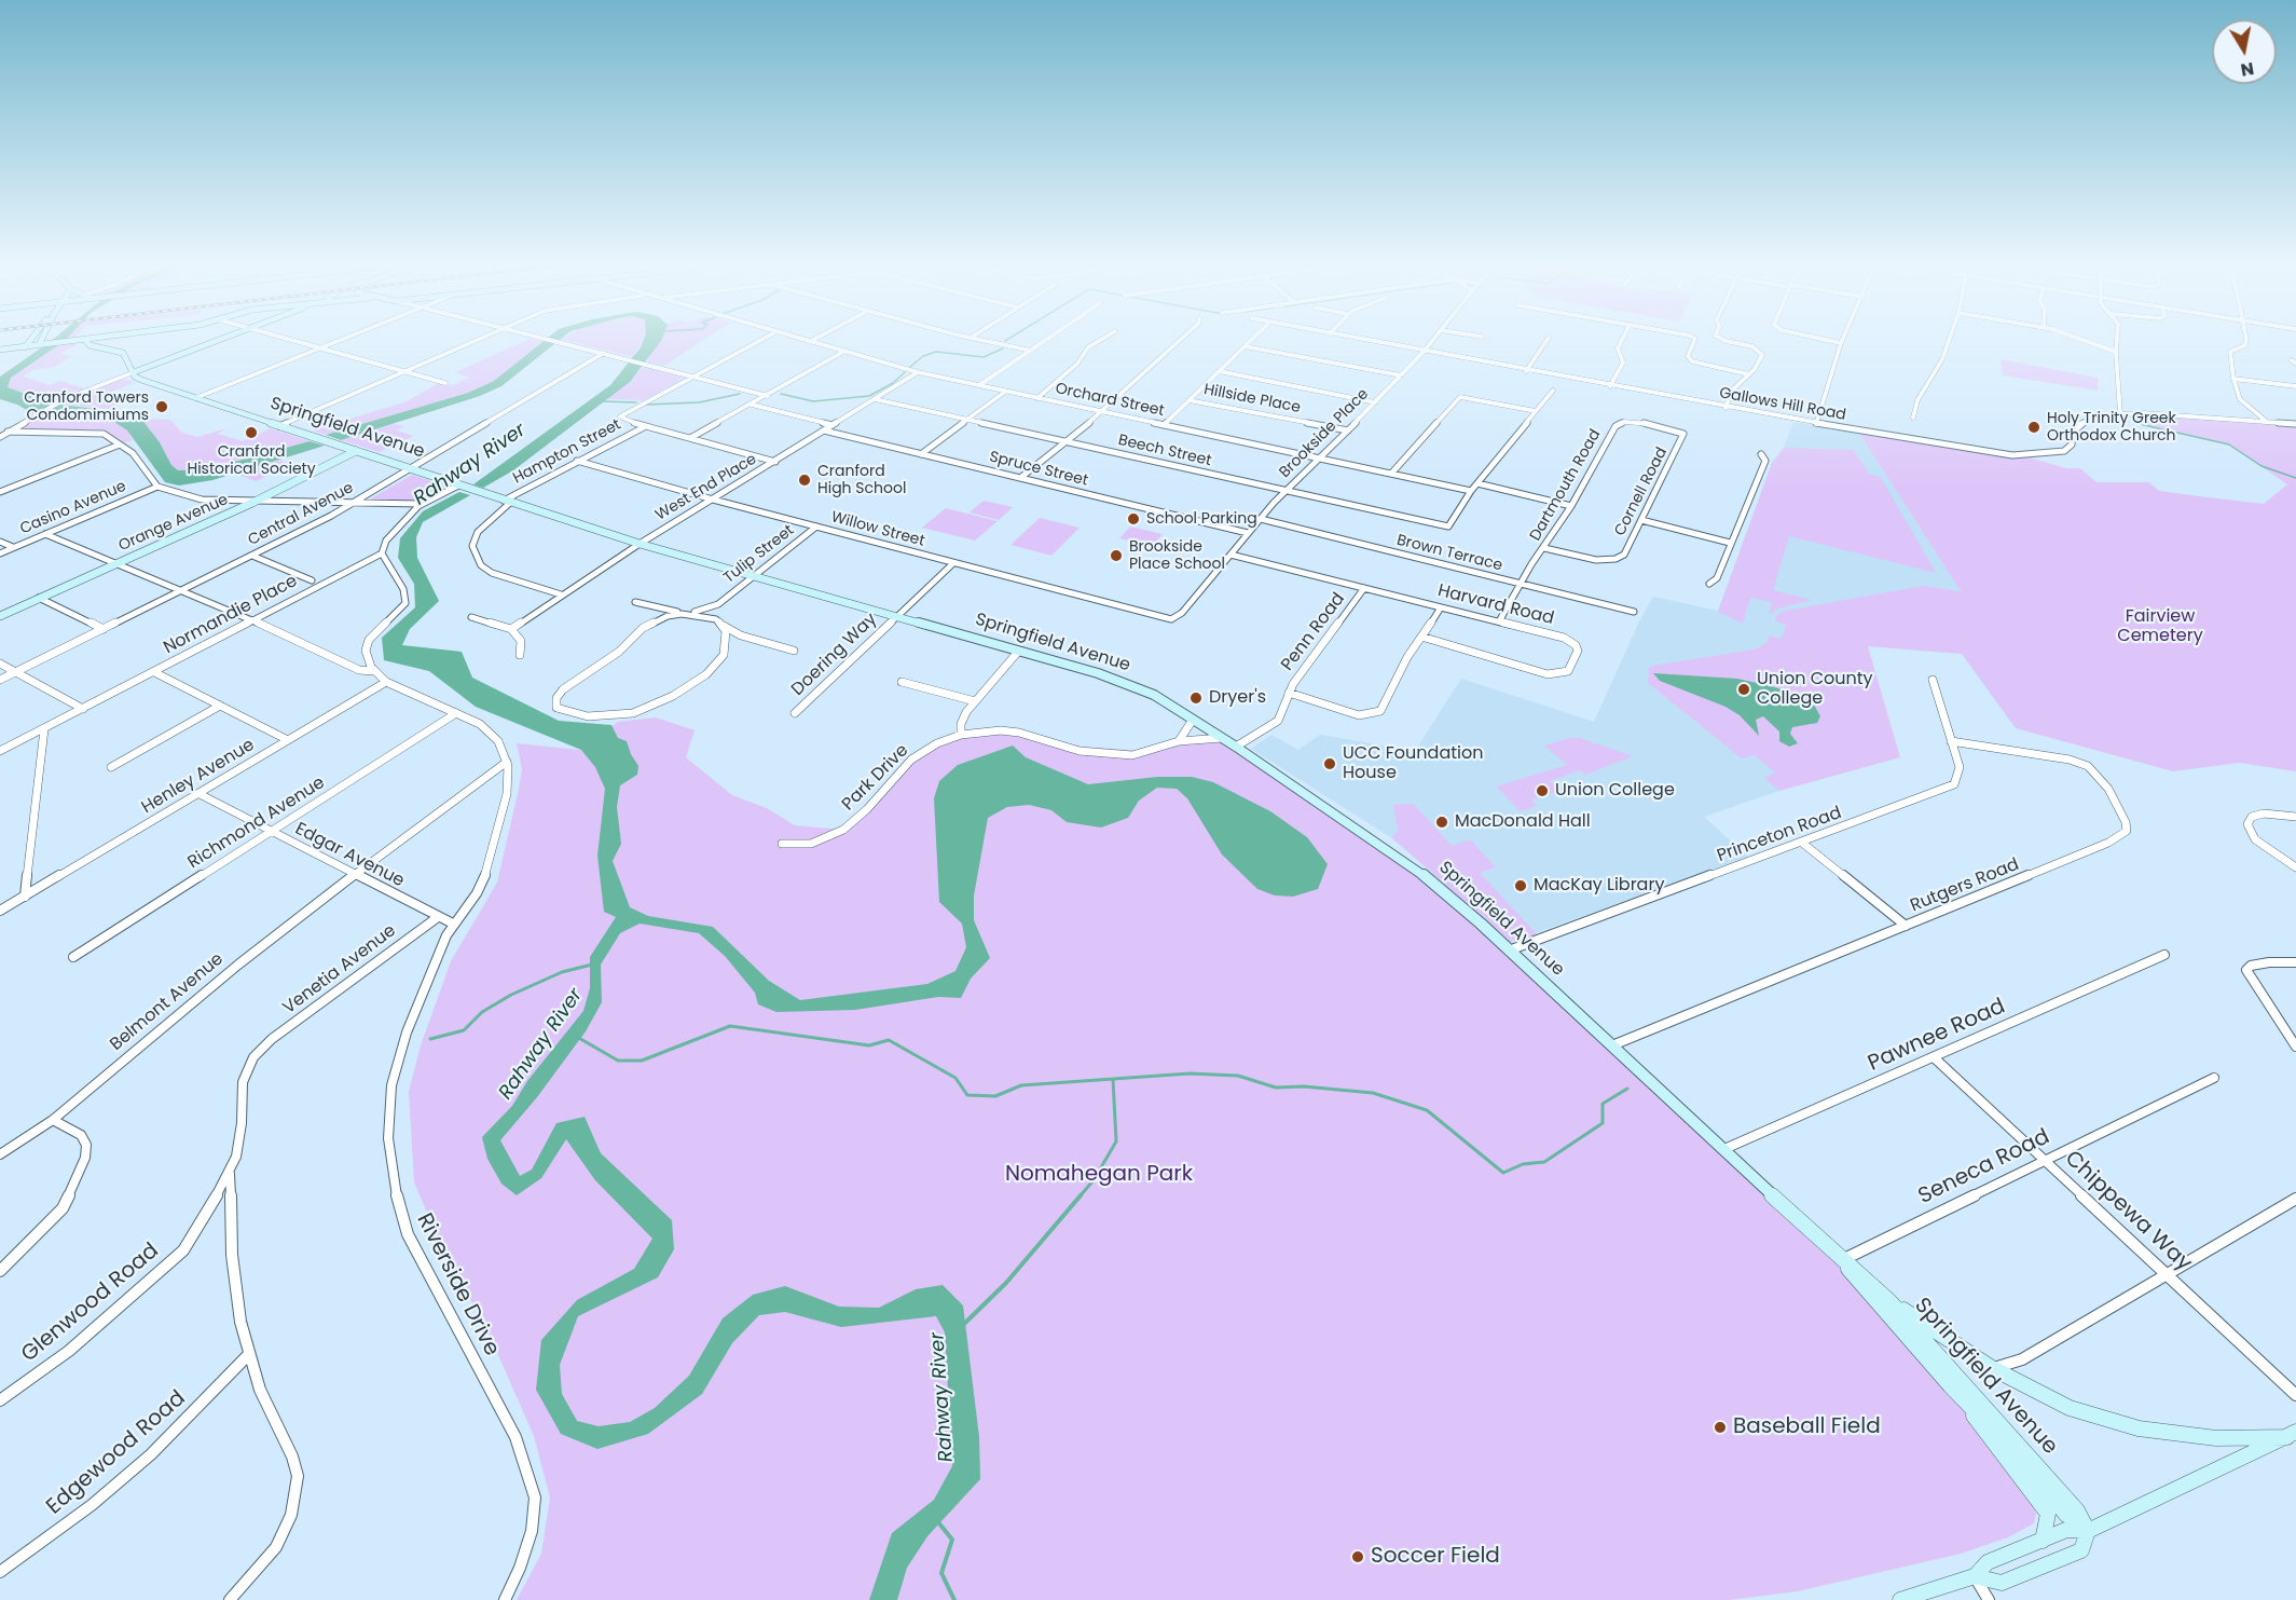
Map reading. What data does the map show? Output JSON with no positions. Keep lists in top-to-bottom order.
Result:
{
  "streets": {
    "street": [
      "Hillside Place",
      "Orchard Street",
      "Gallows Hill Road",
      "Springfield Avenue",
      "Brookside Place",
      "Beech Street",
      "Hampton Street",
      "Spruce Street",
      "Dartmouth Road",
      "West End Place",
      "Cornell Road",
      "Casino Avenue",
      "Central Avenue",
      "Orange Avenue",
      "Willow Street",
      "Brown Terrace",
      "Tulip Street",
      "Harvard Road",
      "Normandie Place",
      "Penn Road",
      "Doering Way",
      "Henley Avenue",
      "Park Drive",
      "Richmond Avenue",
      "Princeton Road",
      "Edgar Avenue",
      "Rutgers Road",
      "Venetia Avenue",
      "Belmont Avenue",
      "Pawnee Road",
      "Seneca Road",
      "Chippewa Way",
      "Riverside Drive",
      "Glenwood Road",
      "Edgewood Road"
    ]
  },
  "crossings": [
    ["Hillside Place", "Brookside Place"],
    ["Orchard Street", "Brookside Place"],
    ["Orchard Street", "Beech Street"],
    ["Orchard Street", "West End Place"],
    ["Gallows Hill Road", "Brookside Place"],
    ["Springfield Avenue", "Hampton Street"],
    ["Springfield Avenue", "West End Place"],
    ["Springfield Avenue", "Central Avenue"],
    ["Springfield Avenue", "Orange Avenue"],
    ["Springfield Avenue", "Tulip Street"],
    ["Springfield Avenue", "Normandie Place"],
    ["Springfield Avenue", "Penn Road"],
    ["Springfield Avenue", "Doering Way"],
    ["Springfield Avenue", "Park Drive"],
    ["Springfield Avenue", "Princeton Road"],
    ["Springfield Avenue", "Rutgers Road"],
    ["Springfield Avenue", "Pawnee Road"],
    ["Springfield Avenue", "Seneca Road"],
    ["Brookside Place", "Beech Street"],
    ["Brookside Place", "Spruce Street"],
    ["Brookside Place", "Willow Street"],
    ["Brookside Place", "Brown Terrace"],
    ["Brookside Place", "Harvard Road"],
    ["Beech Street", "West End Place"],
    ["Hampton Street", "West End Place"],
    ["Hampton Street", "Willow Street"],
    ["Spruce Street", "West End Place"],
    ["Dartmouth Road", "Cornell Road"],
    ["Dartmouth Road", "Brown Terrace"],
    ["Dartmouth Road", "Harvard Road"],
    ["West End Place", "Willow Street"],
    ["Willow Street", "Tulip Street"],
    ["Willow Street", "Doering Way"],
    ["Harvard Road", "Penn Road"],
    ["Henley Avenue", "Edgar Avenue"],
    ["Henley Avenue", "Riverside Drive"],
    ["Richmond Avenue", "Edgar Avenue"],
    ["Richmond Avenue", "Riverside Drive"],
    ["Princeton Road", "Rutgers Road"],
    ["Edgar Avenue", "Venetia Avenue"],
    ["Edgar Avenue", "Belmont Avenue"],
    ["Edgar Avenue", "Riverside Drive"],
    ["Venetia Avenue", "Glenwood Road"],
    ["Belmont Avenue", "Riverside Drive"],
    ["Pawnee Road", "Chippewa Way"],
    ["Seneca Road", "Chippewa Way"]
  ],
  "water": ["Rahway River"],
  "parks": ["Fairview Cemetery", "Nomahegan Park"],
  "places": [
    "Cranford Towers Condomimiums",
    "Holy Trinity Greek Orthodox Church",
    "Cranford Historical Society",
    "Cranford High School",
    "School Parking",
    "Brookside Place School",
    "Union County College",
    "Dryer's",
    "UCC Foundation House",
    "Union College",
    "MacDonald Hall",
    "MacKay Library",
    "Baseball Field",
    "Soccer Field"
  ],
  "north": "bottom"
}
